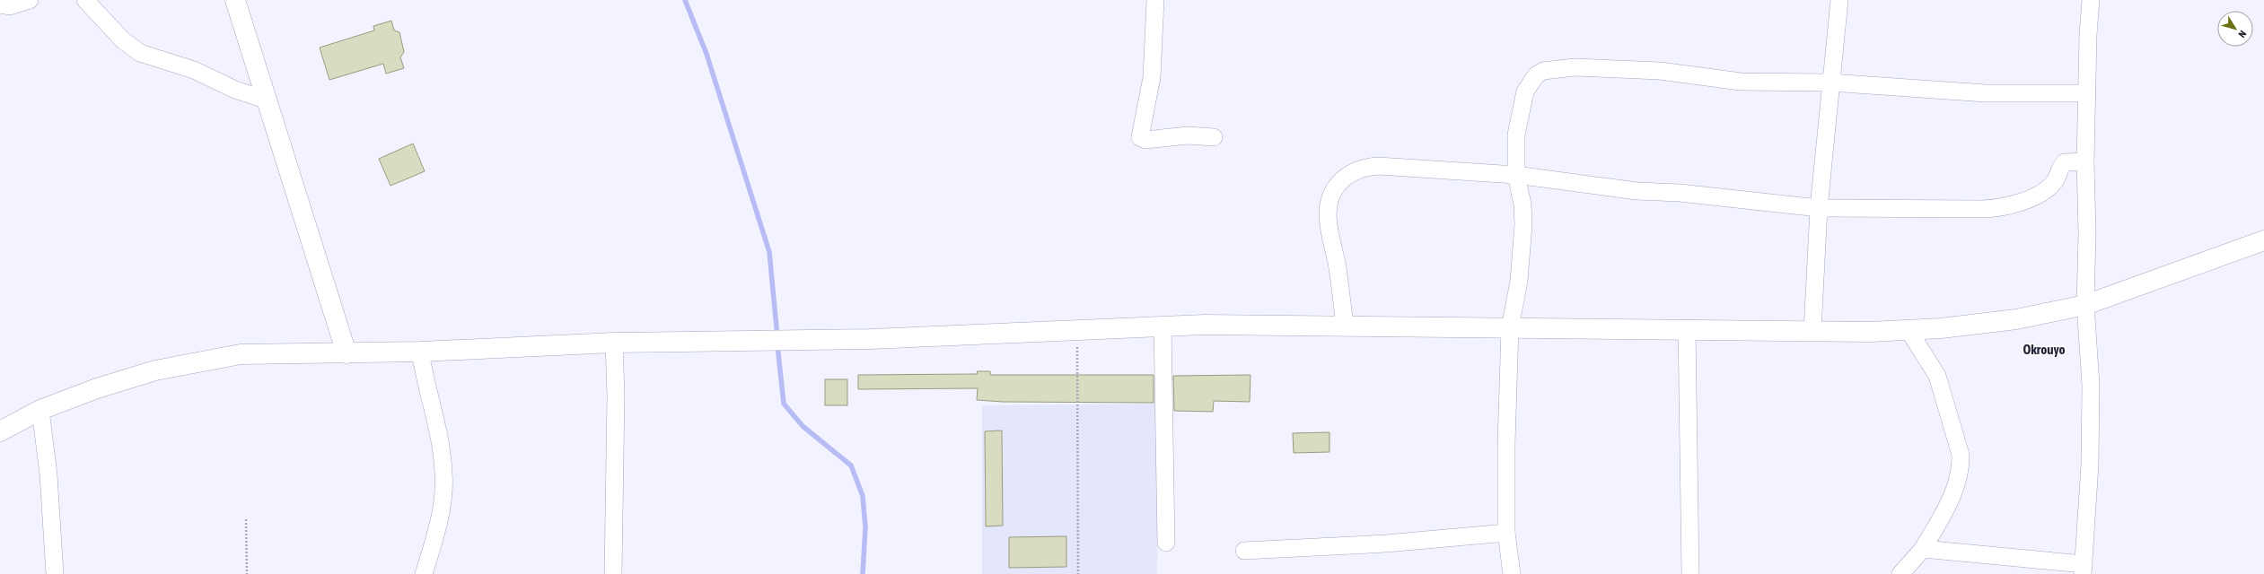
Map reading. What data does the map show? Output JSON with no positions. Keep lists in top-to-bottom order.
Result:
{
  "districts": ["Okrouyo"],
  "north": "bottom right"
}
